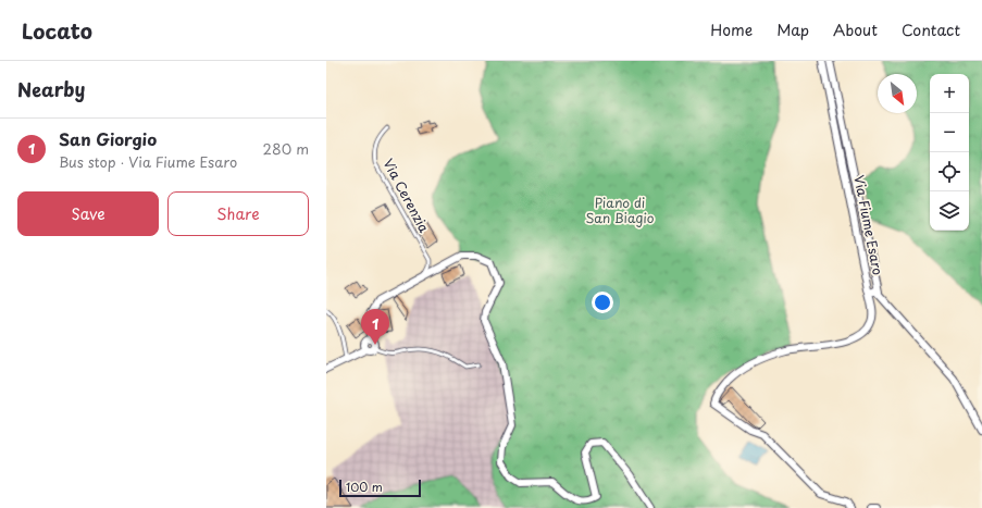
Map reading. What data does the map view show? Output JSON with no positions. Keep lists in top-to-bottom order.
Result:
{
  "streets": {
    "street": ["Via Fiume Esaro"],
    "lane": ["Via Cerenzia"]
  },
  "parks": ["Piano di San Biagio"],
  "scale_bar": "100 m",
  "north": "bottom right",
  "page": {
    "header": "Locato",
    "nav": [
      "Home",
      "Map",
      "About",
      "Contact"
    ],
    "heading": "Nearby",
    "map_buttons": ["+", "−"],
    "list": [
      {
        "mark": "1",
        "name": "San Giorgio",
        "note": "Bus stop · Via Fiume Esaro",
        "value": "280 m"
      }
    ],
    "buttons": ["Save", "Share"],
    "pins": "1",
    "scale": "100 m"
  }
}
